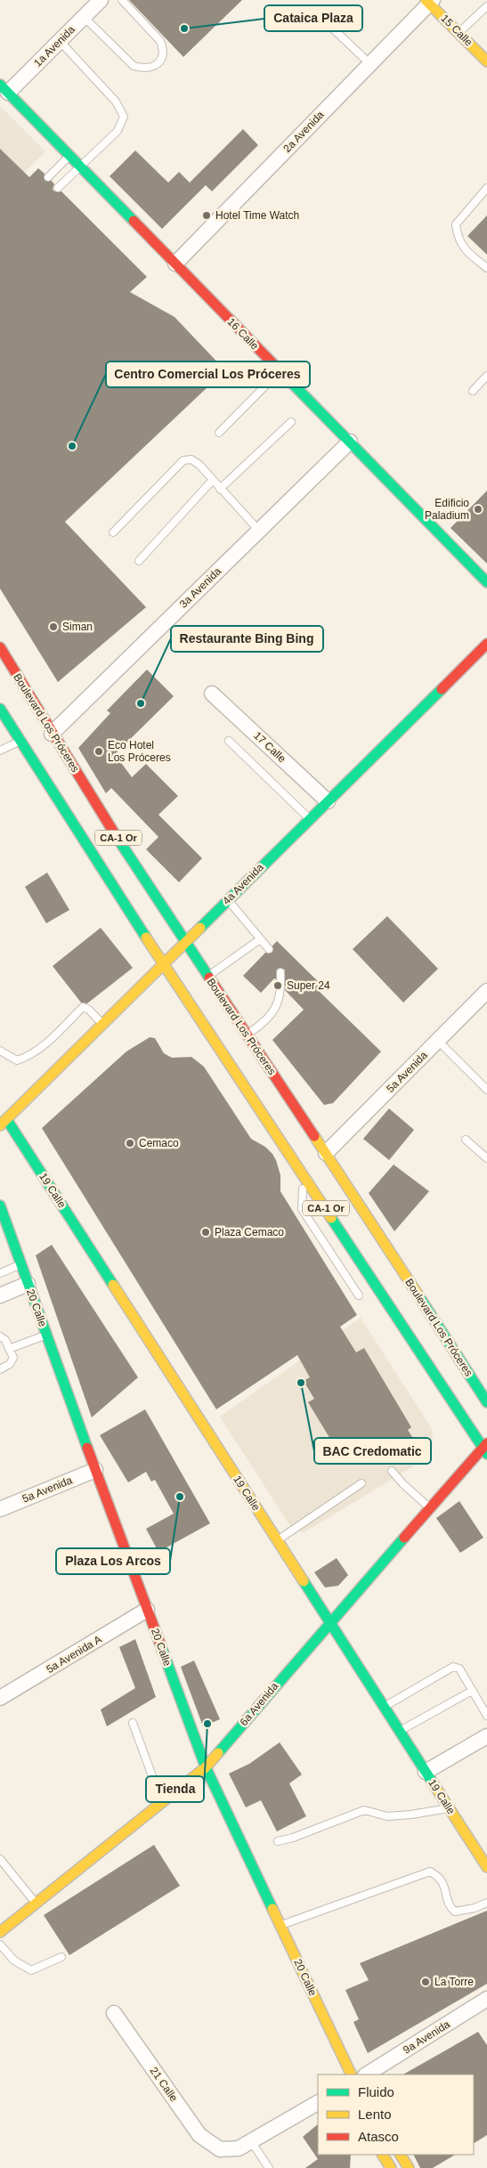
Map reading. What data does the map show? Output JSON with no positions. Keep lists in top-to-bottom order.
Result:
{
  "streets": {
    "main road": [
      "15 Calle",
      "16 Calle",
      "Boulevard Los Próceres",
      "CA-1 Or",
      "4a Avenida",
      "19 Calle",
      "20 Calle",
      "6a Avenida"
    ],
    "street": [
      "1a Avenida",
      "2a Avenida",
      "3a Avenida",
      "17 Calle",
      "5a Avenida",
      "5a Avenida A",
      "9a Avenida",
      "21 Calle"
    ]
  },
  "crossings": [
    ["15 Calle", "2a Avenida"],
    ["1a Avenida", "16 Calle"],
    ["2a Avenida", "16 Calle"],
    ["16 Calle", "3a Avenida"],
    ["3a Avenida", "Boulevard Los Próceres"],
    ["Boulevard Los Próceres", "4a Avenida"],
    ["Boulevard Los Próceres", "5a Avenida"],
    ["17 Calle", "4a Avenida"],
    ["CA-1 Or", "4a Avenida"],
    ["CA-1 Or", "6a Avenida"],
    ["4a Avenida", "19 Calle"],
    ["5a Avenida", "20 Calle"],
    ["19 Calle", "6a Avenida"],
    ["20 Calle", "5a Avenida A"],
    ["20 Calle", "6a Avenida"]
  ],
  "places": [
    "Cataica Plaza",
    "Hotel Time Watch",
    "Centro Comercial Los Próceres",
    "Edificio Paladium",
    "Siman",
    "Restaurante Bing Bing",
    "Eco Hotel Los Próceres",
    "Super 24",
    "Cemaco",
    "Plaza Cemaco",
    "BAC Credomatic",
    "Plaza Los Arcos",
    "Tienda",
    "La Torre"
  ],
  "legend": ["Fluido", "Lento", "Atasco"]
}
